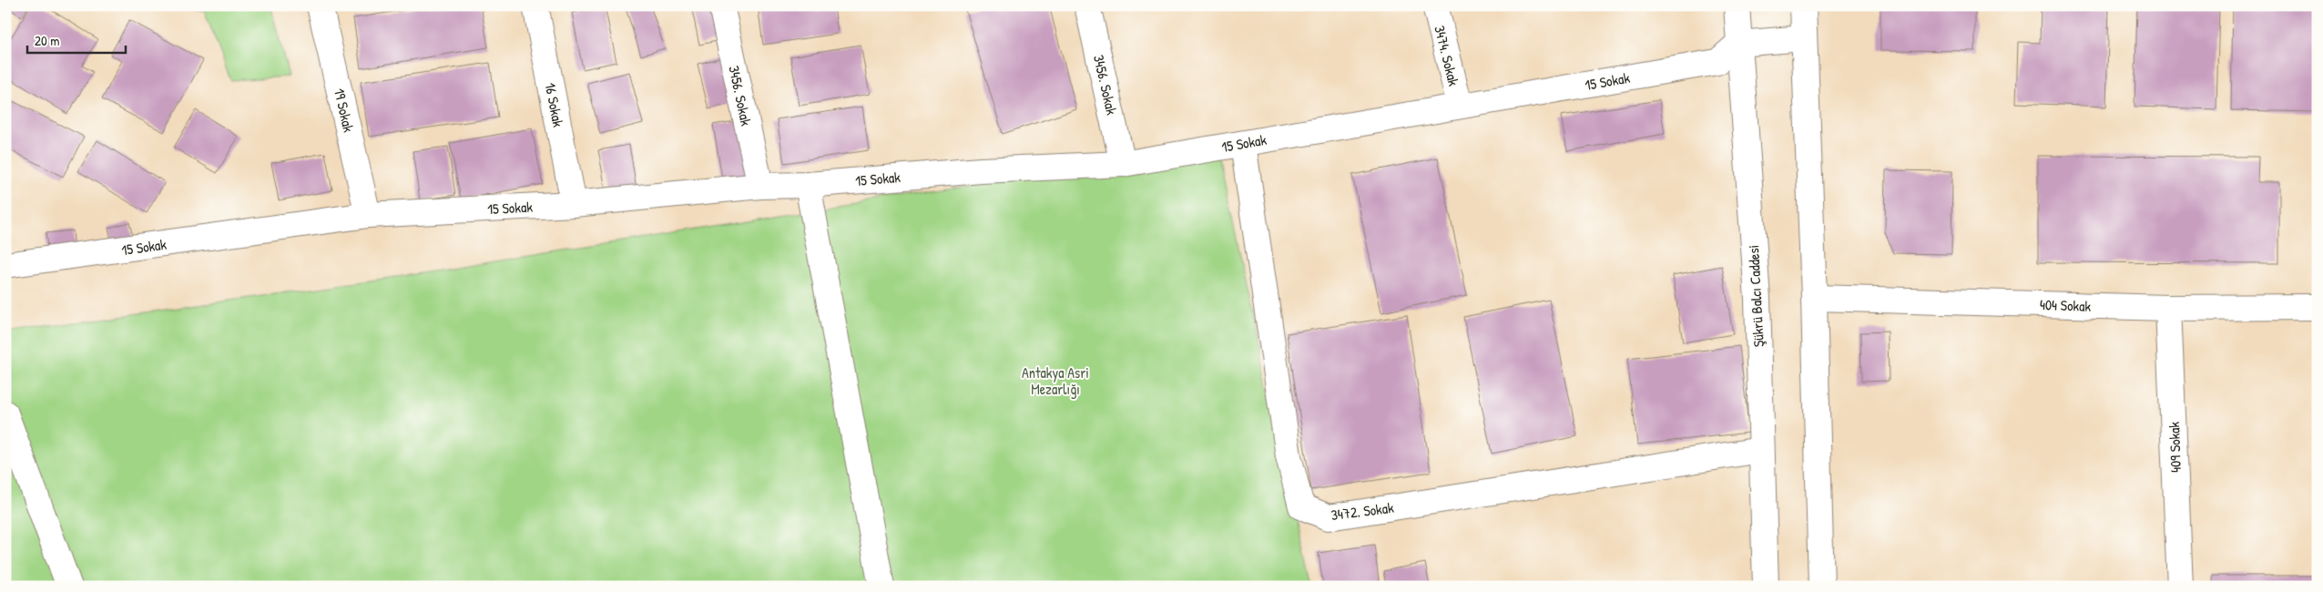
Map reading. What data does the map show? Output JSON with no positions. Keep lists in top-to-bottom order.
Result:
{
  "streets": {
    "street": [
      "3474. Sokak",
      "15 Sokak",
      "3456. Sokak",
      "16 Sokak",
      "19 Sokak",
      "Şükrü Balcı Caddesi",
      "404 Sokak",
      "409 Sokak",
      "3472. Sokak"
    ]
  },
  "crossings": [
    ["3474. Sokak", "15 Sokak"],
    ["15 Sokak", "3456. Sokak"],
    ["15 Sokak", "16 Sokak"],
    ["15 Sokak", "19 Sokak"],
    ["15 Sokak", "Şükrü Balcı Caddesi"],
    ["15 Sokak", "3472. Sokak"],
    ["Şükrü Balcı Caddesi", "3472. Sokak"],
    ["404 Sokak", "409 Sokak"]
  ],
  "parks": ["Antakya Asri Mezarlığı"],
  "scale_bar": "20 m"
}
